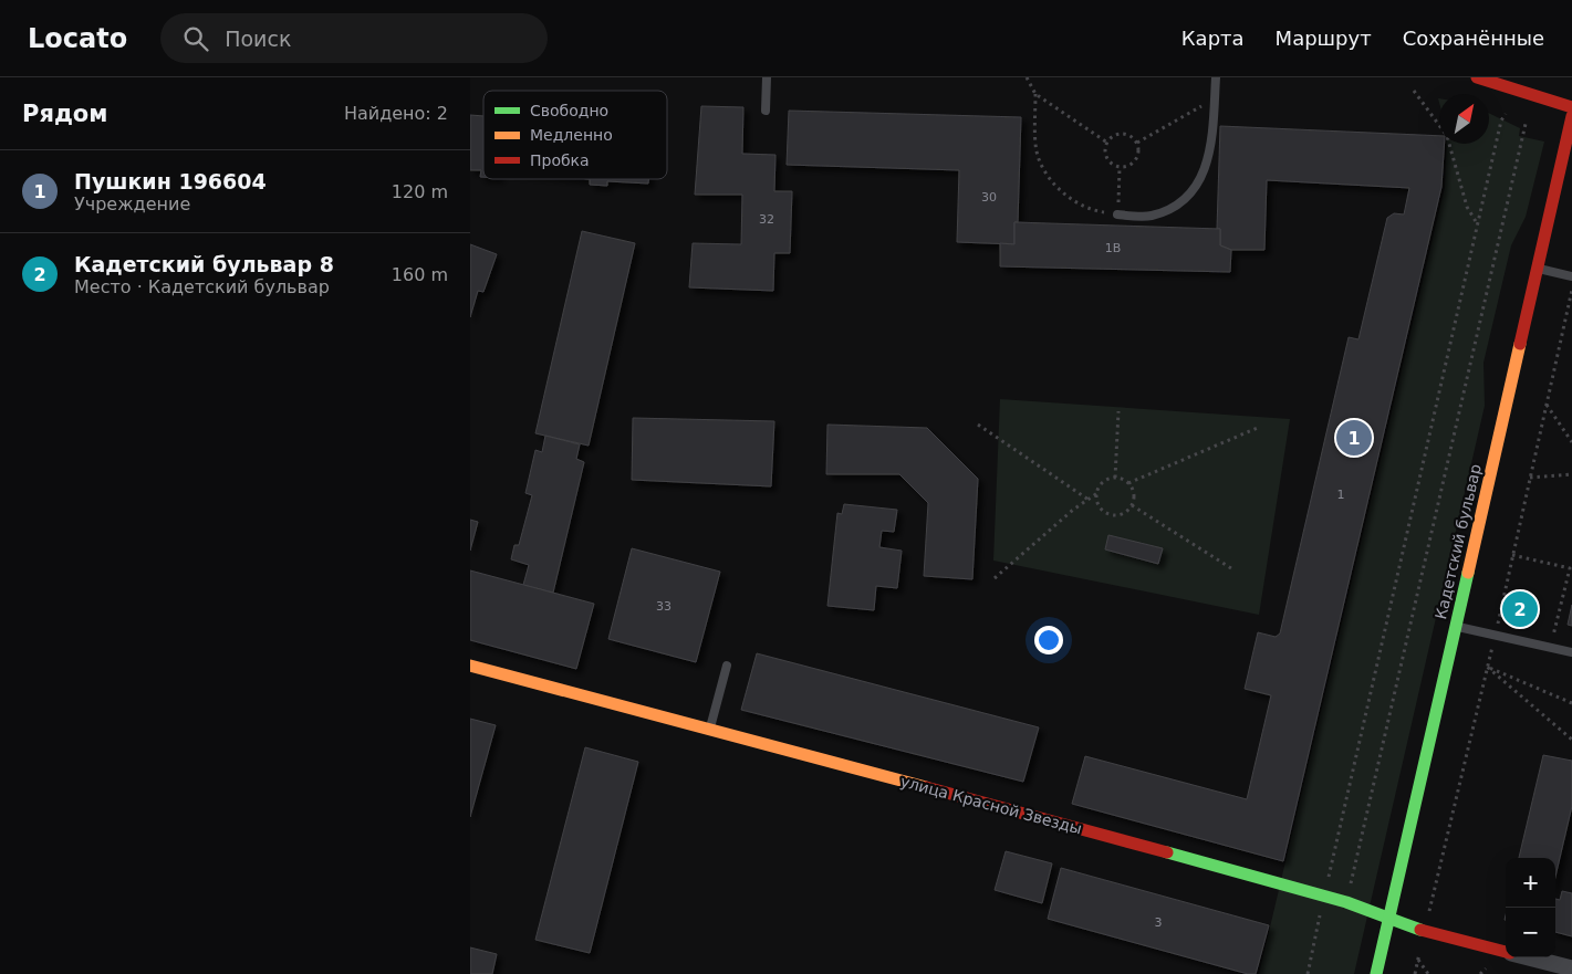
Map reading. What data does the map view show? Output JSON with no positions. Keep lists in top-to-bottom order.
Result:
{
  "streets": {
    "street": ["Кадетский бульвар", "улица Красной Звезды"]
  },
  "crossings": [
    ["Кадетский бульвар", "улица Красной Звезды"]
  ],
  "house_numbers": [
    "30",
    "32",
    "1В",
    "1",
    "33",
    "3"
  ],
  "legend": ["Свободно", "Медленно", "Пробка"],
  "north": "top right",
  "page": {
    "header": "Locato",
    "search": "Поиск",
    "nav": ["Карта", "Маршрут", "Сохранённые"],
    "heading": ["Рядом", "Найдено: 2"],
    "list": [
      {
        "mark": "1",
        "name": "Пушкин 196604",
        "note": "Учреждение",
        "value": "120 m"
      },
      {
        "mark": "2",
        "name": "Кадетский бульвар 8",
        "note": "Место · Кадетский бульвар",
        "value": "160 m"
      }
    ],
    "pins": ["1", "2"],
    "map_buttons": ["+", "−"]
  }
}
